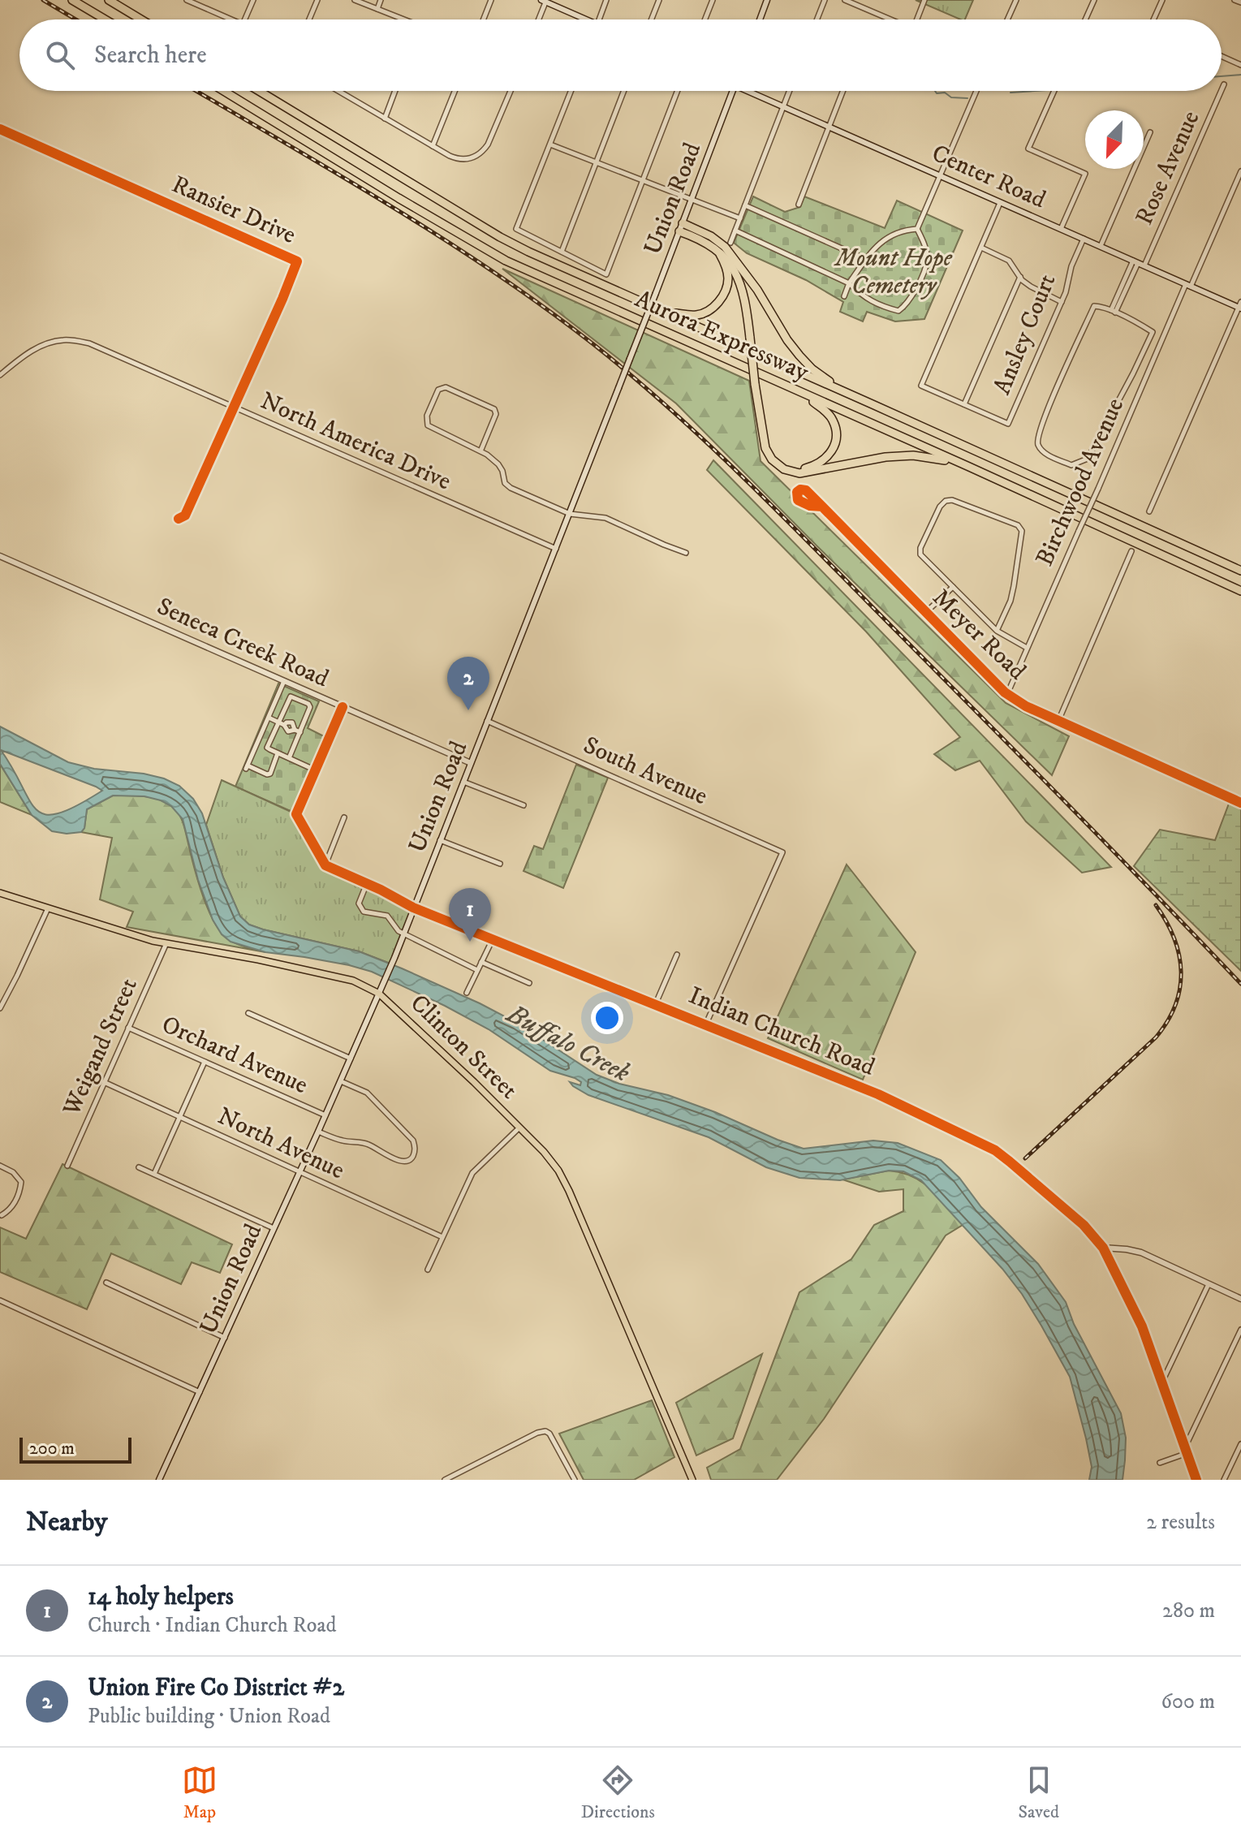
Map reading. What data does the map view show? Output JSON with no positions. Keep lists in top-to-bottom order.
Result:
{
  "streets": {
    "highway": ["Aurora Expressway"],
    "main road": [
      "Center Road",
      "Union Road",
      "Seneca Creek Road",
      "Indian Church Road",
      "Clinton Street"
    ],
    "street": [
      "Rose Avenue",
      "Ransier Drive",
      "Ansley Court",
      "North America Drive",
      "Birchwood Avenue",
      "Meyer Road",
      "South Avenue",
      "Weigand Street",
      "Orchard Avenue",
      "North Avenue"
    ]
  },
  "crossings": [
    ["Rose Avenue", "Center Road"],
    ["Center Road", "Ansley Court"],
    ["Center Road", "Birchwood Avenue"],
    ["Union Road", "North America Drive"],
    ["Union Road", "Seneca Creek Road"],
    ["Union Road", "South Avenue"],
    ["Union Road", "Indian Church Road"],
    ["Union Road", "Clinton Street"],
    ["Union Road", "Orchard Avenue"],
    ["Union Road", "North Avenue"],
    ["Ransier Drive", "North America Drive"],
    ["Birchwood Avenue", "Meyer Road"],
    ["South Avenue", "Indian Church Road"],
    ["Weigand Street", "Clinton Street"],
    ["Weigand Street", "Orchard Avenue"],
    ["Weigand Street", "North Avenue"]
  ],
  "water": ["Buffalo Creek"],
  "parks": ["Mount Hope Cemetery"],
  "scale_bar": "200 m",
  "north": "bottom left",
  "page": {
    "search": "Search here",
    "pins": ["2", "1"],
    "scale": "200 m",
    "heading": ["Nearby", "2 results"],
    "list": [
      {
        "mark": "1",
        "name": "14 holy helpers",
        "note": "Church · Indian Church Road",
        "value": "280 m"
      },
      {
        "mark": "2",
        "name": "Union Fire Co District #2",
        "note": "Public building · Union Road",
        "value": "600 m"
      }
    ],
    "nav": ["Map", "Directions", "Saved"]
  }
}
